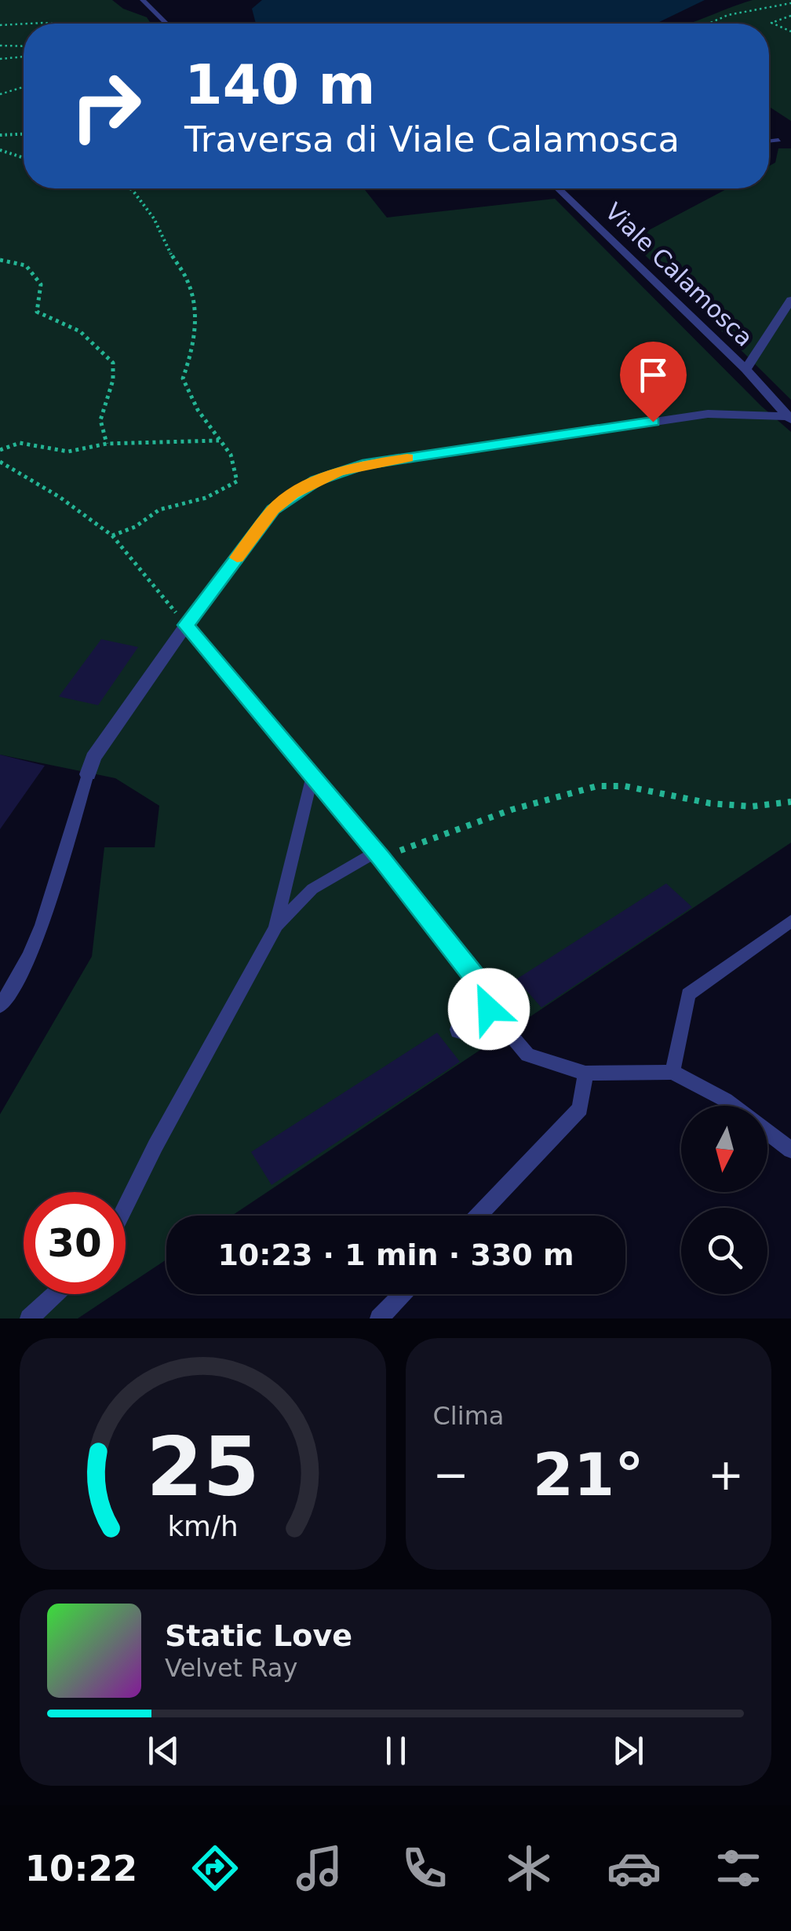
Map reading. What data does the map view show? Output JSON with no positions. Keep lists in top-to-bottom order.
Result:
{
  "streets": {
    "street": ["Viale Calamosca"]
  },
  "north": "bottom",
  "page": {
    "turn": ["140 m", "Traversa di Viale Calamosca"],
    "limit": "30",
    "trip": "10:23 · 1 min · 330 m",
    "tile": "Clima",
    "heat": ["−", "21°", "+"],
    "song": ["Static Love", "Velvet Ray"],
    "tabs": "10:22",
    "gauge": ["25", "km/h"]
  }
}
